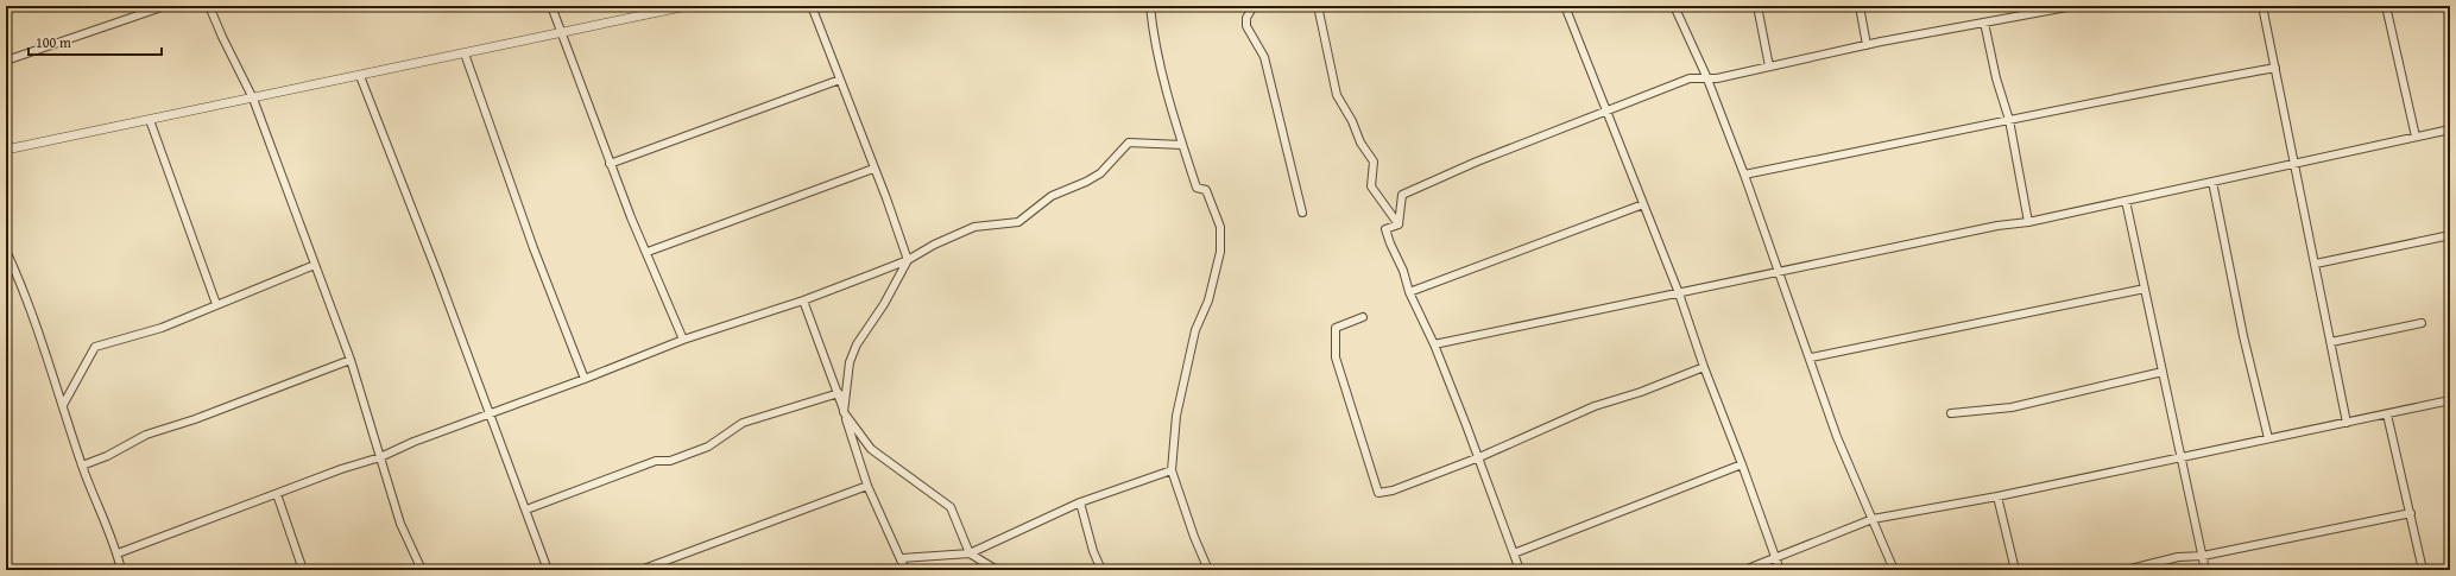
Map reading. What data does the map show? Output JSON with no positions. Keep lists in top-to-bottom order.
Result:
{
  "scale_bar": "100 m"
}
